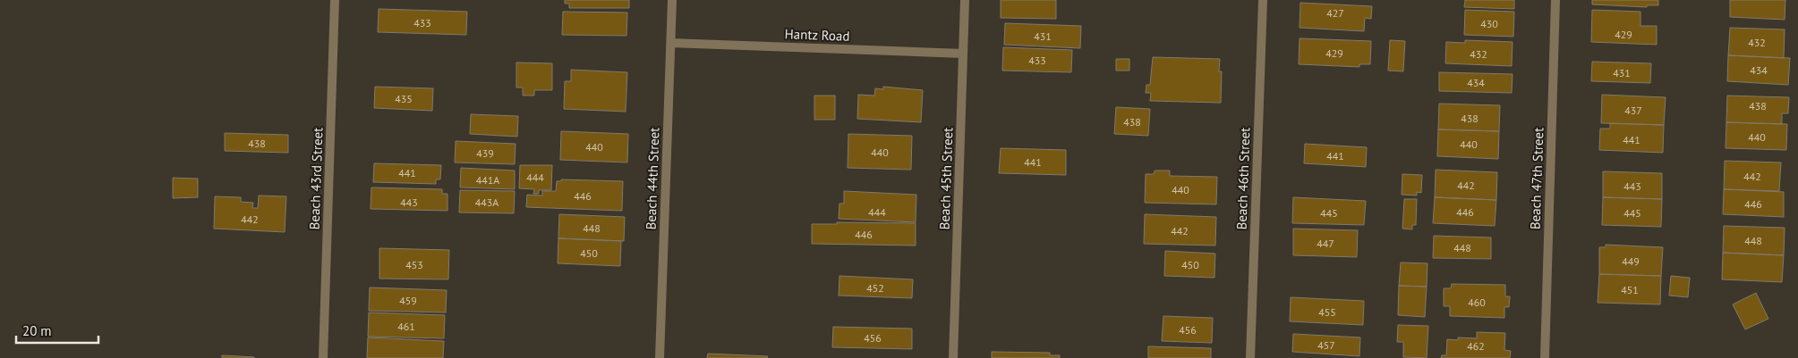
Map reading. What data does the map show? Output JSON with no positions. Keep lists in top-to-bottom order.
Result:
{
  "streets": {
    "street": [
      "Hantz Road",
      "Beach 43rd Street",
      "Beach 44th Street",
      "Beach 45th Street",
      "Beach 46th Street",
      "Beach 47th Street"
    ]
  },
  "crossings": [
    ["Hantz Road", "Beach 44th Street"],
    ["Hantz Road", "Beach 45th Street"]
  ],
  "house_numbers": [
    "427",
    "433",
    "430",
    "429",
    "431",
    "432",
    "429",
    "432",
    "433",
    "434",
    "431",
    "434",
    "435",
    "438",
    "437",
    "438",
    "438",
    "440",
    "441",
    "438",
    "440",
    "440",
    "440",
    "439",
    "441",
    "441",
    "441",
    "442",
    "444",
    "441A",
    "442",
    "443",
    "440",
    "446",
    "443",
    "443A",
    "446",
    "444",
    "446",
    "445",
    "445",
    "442",
    "448",
    "442",
    "446",
    "448",
    "447",
    "448",
    "450",
    "449",
    "453",
    "450",
    "452",
    "451",
    "459",
    "460",
    "455",
    "461",
    "456",
    "456",
    "457",
    "462"
  ],
  "scale_bar": "20 m"
}
